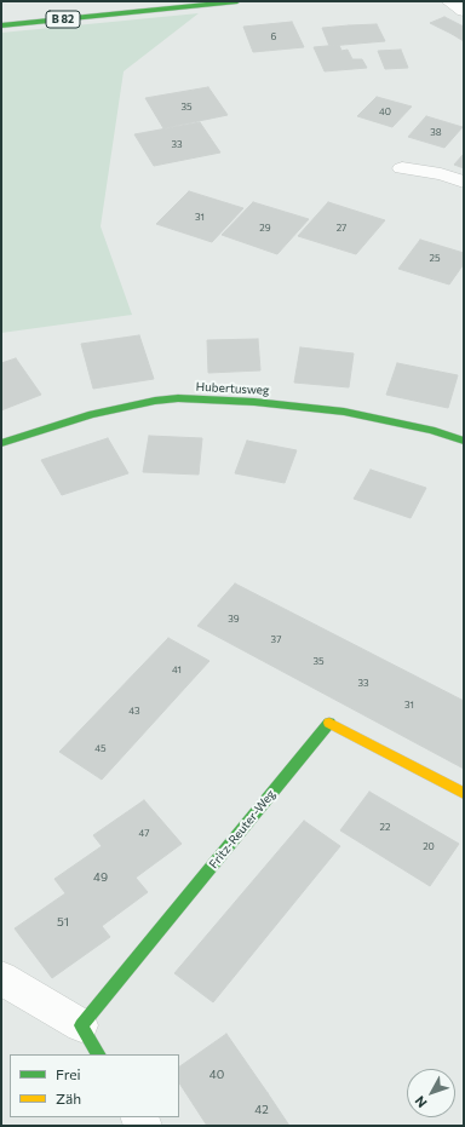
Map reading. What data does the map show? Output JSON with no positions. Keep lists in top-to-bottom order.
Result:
{
  "streets": {
    "street": ["B 82", "Hubertusweg", "Fritz-Reuter-Weg"]
  },
  "house_numbers": [
    "6",
    "35",
    "40",
    "38",
    "33",
    "31",
    "29",
    "27",
    "25",
    "39",
    "37",
    "35",
    "41",
    "33",
    "31",
    "43",
    "45",
    "22",
    "47",
    "20",
    "49",
    "51",
    "40",
    "42"
  ],
  "legend": ["Frei", "Zäh"],
  "north": "bottom left"
}
